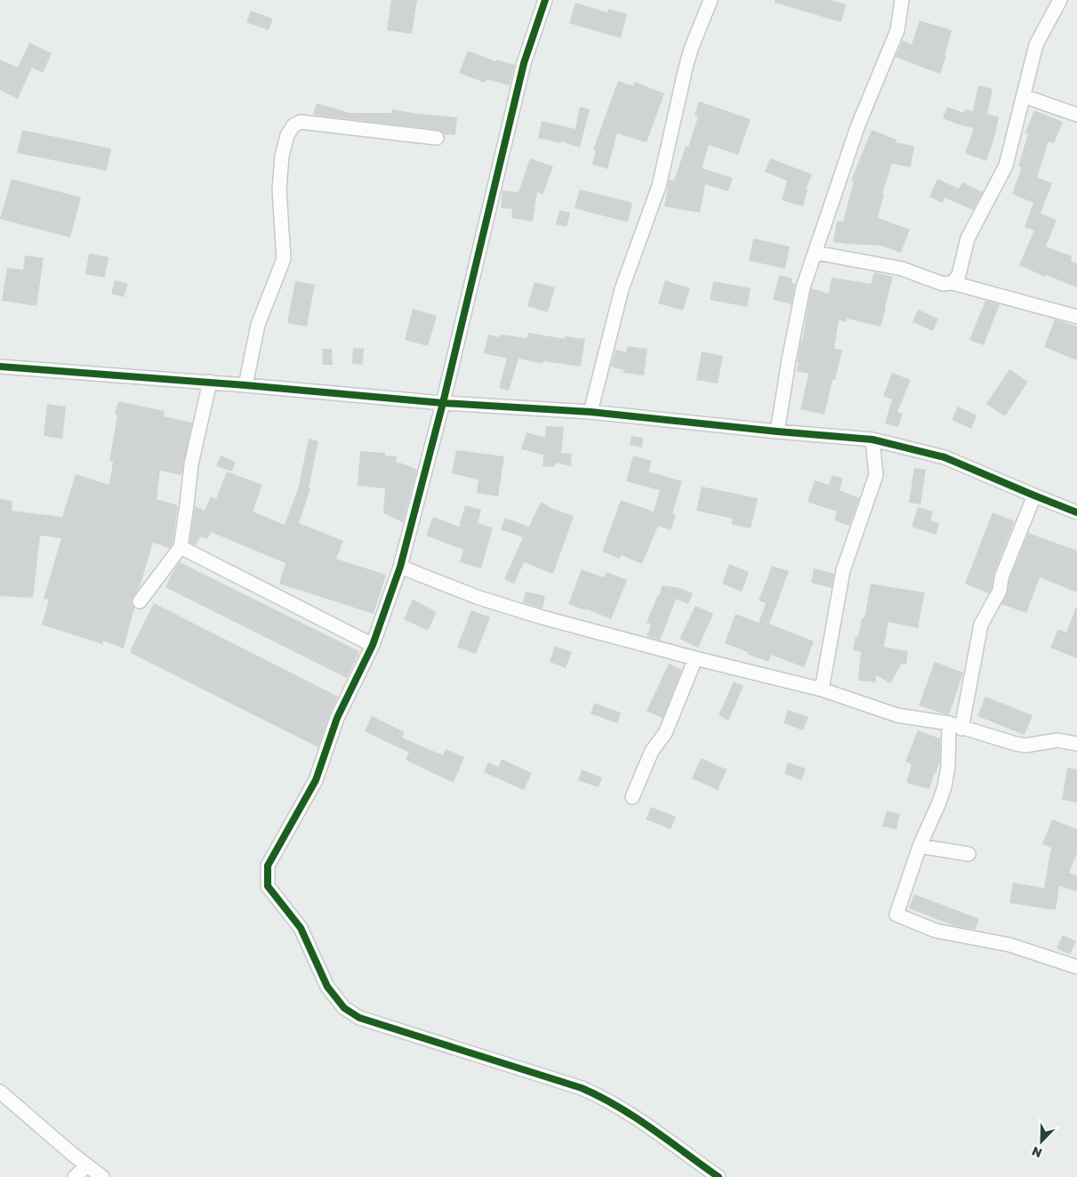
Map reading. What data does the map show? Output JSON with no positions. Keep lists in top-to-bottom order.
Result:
{
  "north": "bottom left"
}
